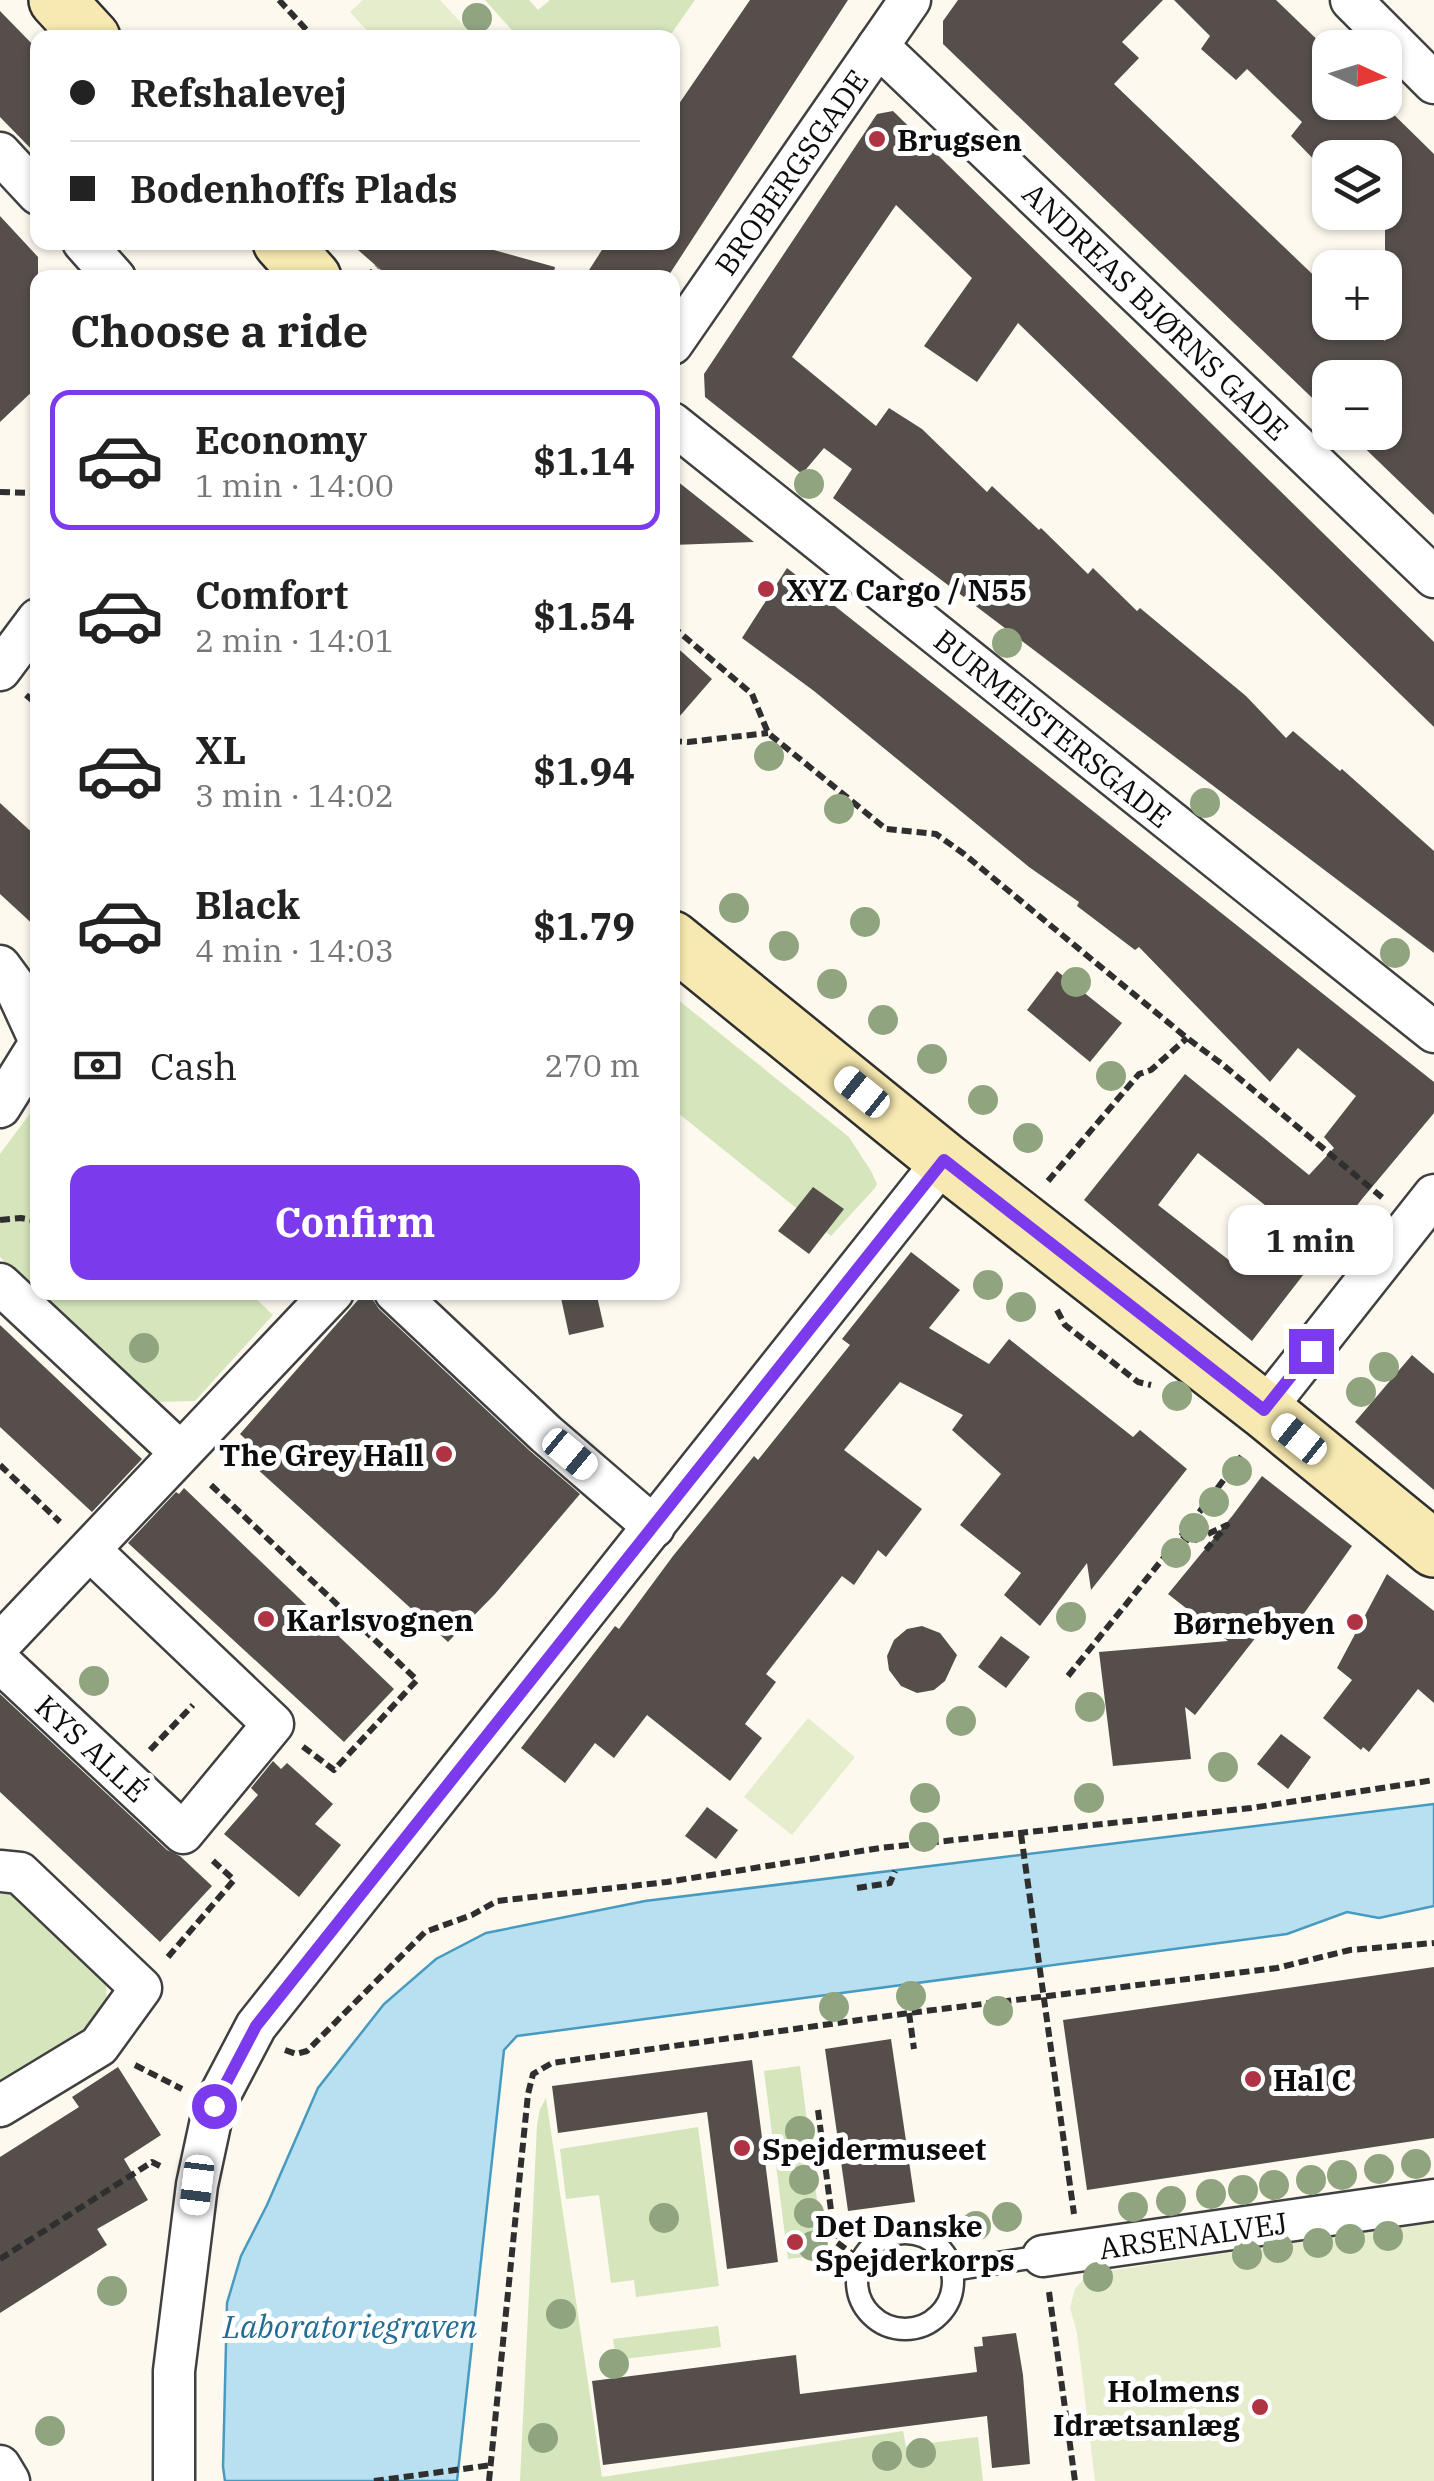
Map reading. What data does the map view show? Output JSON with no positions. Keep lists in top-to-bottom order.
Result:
{
  "streets": {
    "street": [
      "BROBERGSGADE",
      "ANDREAS BJØRNS GADE",
      "BURMEISTERSGADE",
      "KYS ALLÉ",
      "ARSENALVEJ"
    ]
  },
  "crossings": [
    ["BROBERGSGADE", "ANDREAS BJØRNS GADE"]
  ],
  "water": ["Laboratoriegraven"],
  "places": [
    "Brugsen",
    "XYZ Cargo / N55",
    "The Grey Hall",
    "Karlsvognen",
    "Børnebyen",
    "Hal C",
    "Spejdermuseet",
    "Det Danske Spejderkorps",
    "Holmens Idrætsanlæg"
  ],
  "north": "right",
  "page": {
    "map_buttons": ["+", "−"],
    "banner": ["Refshalevej", "Bodenhoffs Plads"],
    "heading": "Choose a ride",
    "list": [
      {
        "name": "Economy",
        "note": "1 min · 14:00",
        "value": "$1.14"
      },
      {
        "name": "Comfort",
        "note": "2 min · 14:01",
        "value": "$1.54"
      },
      {
        "name": "XL",
        "note": "3 min · 14:02",
        "value": "$1.94"
      },
      {
        "name": "Black",
        "note": "4 min · 14:03",
        "value": "$1.79"
      }
    ],
    "pay": ["Cash", "270 m"],
    "buttons": "Confirm",
    "bubble": "1 min"
  }
}
